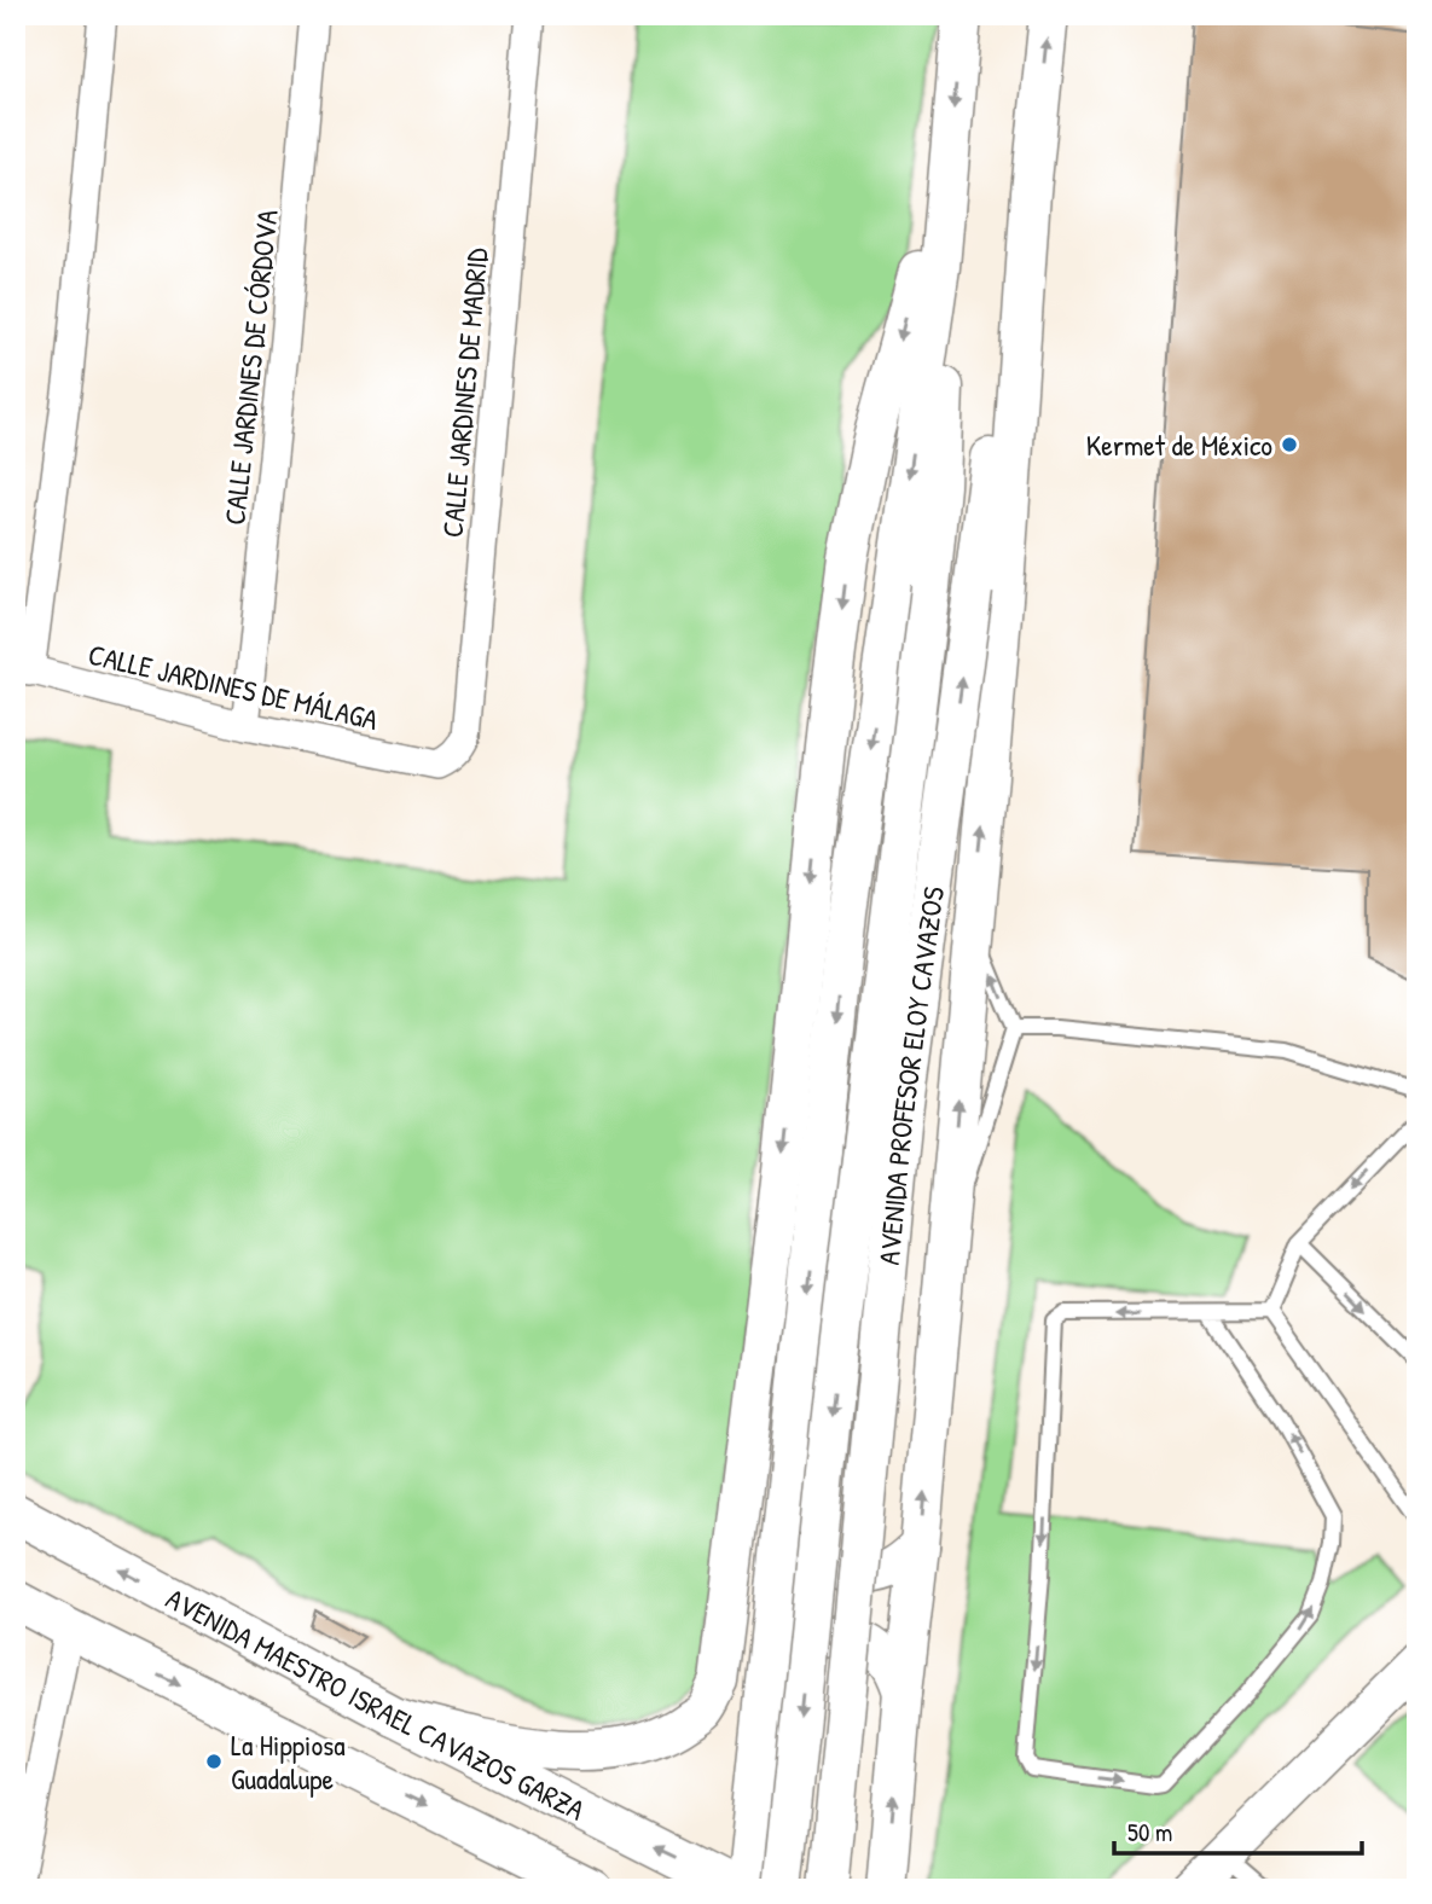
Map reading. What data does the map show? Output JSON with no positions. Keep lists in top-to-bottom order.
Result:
{
  "streets": {
    "main road": ["AVENIDA PROFESOR ELOY CAVAZOS", "AVENIDA MAESTRO ISRAEL CAVAZOS GARZA"],
    "street": ["CALLE JARDINES DE CÓRDOVA", "CALLE JARDINES DE MADRID", "CALLE JARDINES DE MÁLAGA"]
  },
  "crossings": [
    ["CALLE JARDINES DE CÓRDOVA", "CALLE JARDINES DE MÁLAGA"],
    ["CALLE JARDINES DE MADRID", "CALLE JARDINES DE MÁLAGA"]
  ],
  "places": ["Kermet de México", "La Hippiosa Guadalupe"],
  "scale_bar": "50 m"
}
